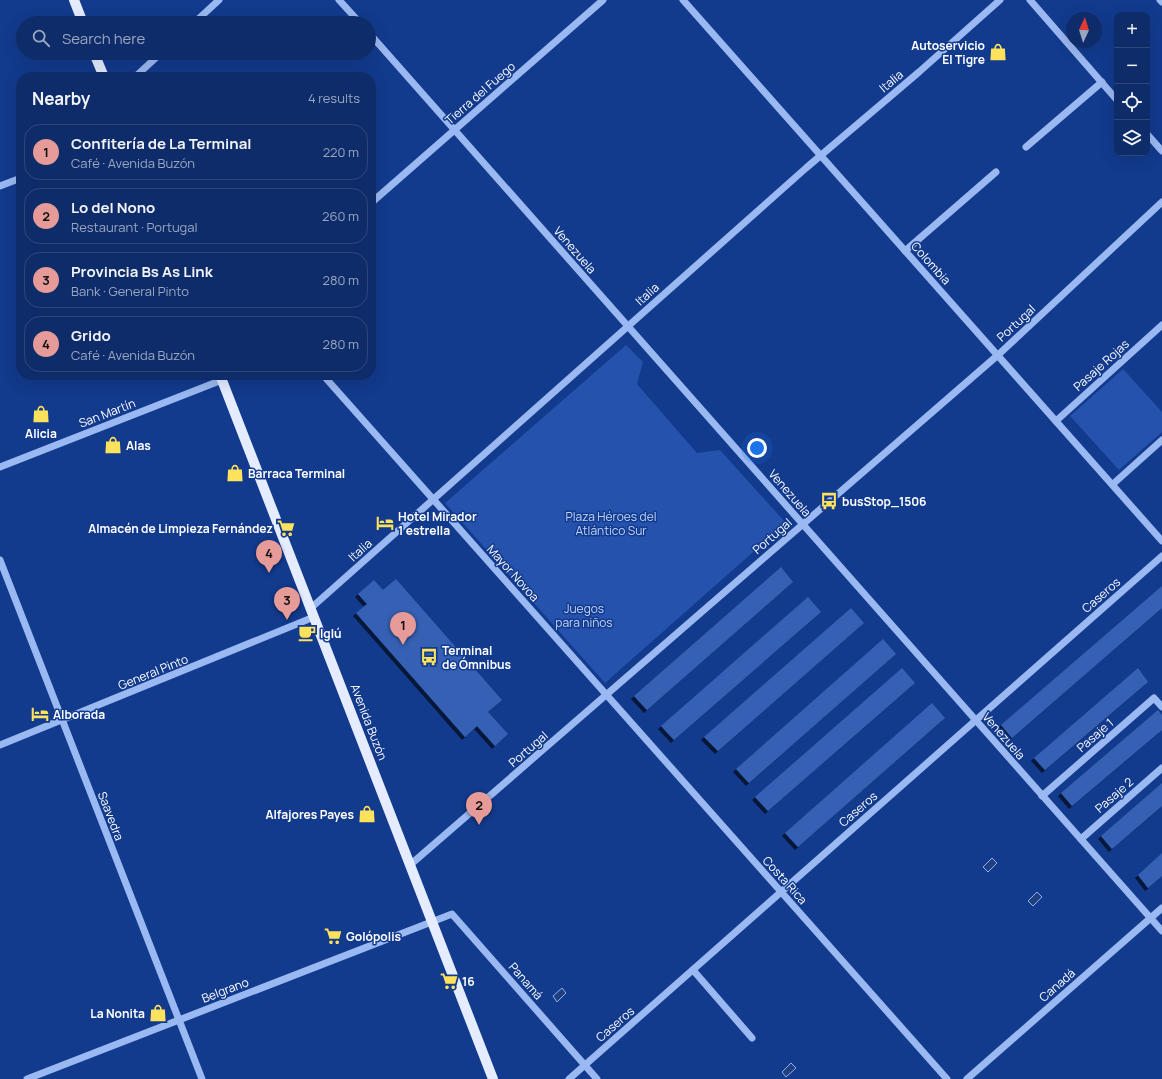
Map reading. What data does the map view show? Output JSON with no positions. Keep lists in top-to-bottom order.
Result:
{
  "streets": {
    "main road": ["Avenida Buzón"],
    "street": [
      "Italia",
      "Tierra del Fuego",
      "Venezuela",
      "Colombia",
      "Portugal",
      "Pasaje Rojas",
      "San Martín",
      "Mayor Novoa",
      "Caseros",
      "General Pinto",
      "Pasaje 1",
      "Pasaje 2",
      "Saavedra",
      "Costa Rica",
      "Panamá",
      "Canadá",
      "Belgrano"
    ]
  },
  "crossings": [
    ["Italia", "Venezuela"],
    ["Italia", "Colombia"],
    ["Italia", "Mayor Novoa"],
    ["Italia", "General Pinto"],
    ["Italia", "Avenida Buzón"],
    ["Tierra del Fuego", "Venezuela"],
    ["Venezuela", "Portugal"],
    ["Venezuela", "Caseros"],
    ["Venezuela", "Pasaje 1"],
    ["Venezuela", "Pasaje 2"],
    ["Venezuela", "Canadá"],
    ["Colombia", "Portugal"],
    ["Colombia", "Pasaje Rojas"],
    ["Portugal", "Mayor Novoa"],
    ["Portugal", "Avenida Buzón"],
    ["Portugal", "Costa Rica"],
    ["Mayor Novoa", "Costa Rica"],
    ["Caseros", "Costa Rica"],
    ["Caseros", "Panamá"],
    ["General Pinto", "Avenida Buzón"],
    ["General Pinto", "Saavedra"],
    ["Avenida Buzón", "Panamá"],
    ["Avenida Buzón", "Belgrano"],
    ["Saavedra", "Belgrano"],
    ["Panamá", "Belgrano"]
  ],
  "parks": ["Plaza Héroes del Atlántico Sur", "Juegos para niños"],
  "places": {
    "shop": [
      "Autoservicio El Tigre",
      "Alicia",
      "Alas",
      "Barraca Terminal",
      "Alfajores Payes",
      "La Nonita"
    ],
    "bus stop": ["busStop_1506", "Terminal de Ómnibus"],
    "hotel": ["Hotel Mirador 1 estrella", "Alborada"],
    "supermarket": ["Almacén de Limpieza Fernández", "Golópolis", "16"],
    "cafe": ["Iglú"]
  },
  "north": "top",
  "page": {
    "map_buttons": ["+", "−"],
    "search": "Search here",
    "heading": ["Nearby", "4 results"],
    "list": [
      {
        "mark": "1",
        "name": "Confitería de La Terminal",
        "note": "Café · Avenida Buzón",
        "value": "220 m"
      },
      {
        "mark": "2",
        "name": "Lo del Nono",
        "note": "Restaurant · Portugal",
        "value": "260 m"
      },
      {
        "mark": "3",
        "name": "Provincia Bs As Link",
        "note": "Bank · General Pinto",
        "value": "280 m"
      },
      {
        "mark": "4",
        "name": "Grido",
        "note": "Café · Avenida Buzón",
        "value": "280 m"
      }
    ],
    "pins": [
      "4",
      "3",
      "1",
      "2"
    ]
  }
}
